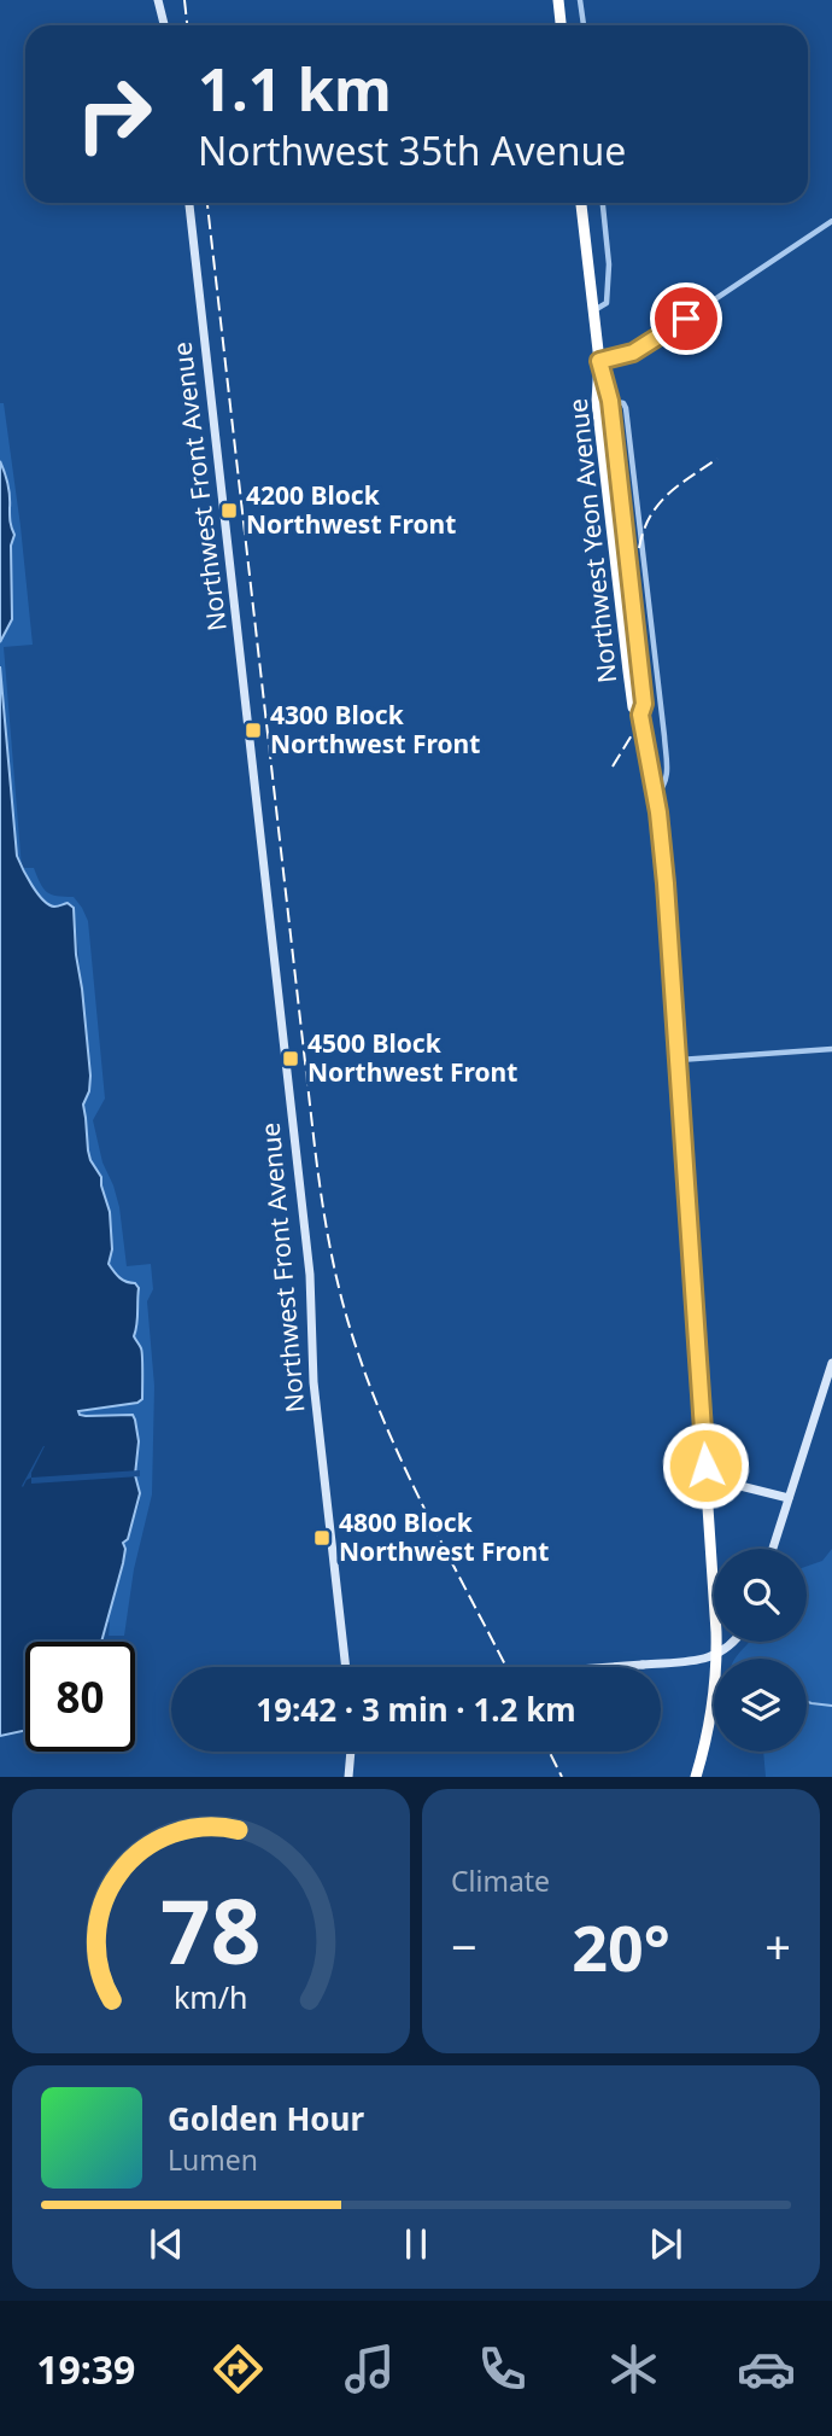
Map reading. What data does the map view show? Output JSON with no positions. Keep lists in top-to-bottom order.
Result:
{
  "streets": {
    "highway": ["Northwest Yeon Avenue"],
    "main road": ["Northwest Front Avenue"]
  },
  "places": {
    "transit": [
      "4200 Block Northwest Front",
      "4300 Block Northwest Front",
      "4500 Block Northwest Front",
      "4800 Block Northwest Front"
    ]
  },
  "page": {
    "turn": ["1.1 km", "Northwest 35th Avenue"],
    "limit": "80",
    "trip": "19:42 · 3 min · 1.2 km",
    "tile": "Climate",
    "heat": ["−", "20°", "+"],
    "song": ["Golden Hour", "Lumen"],
    "tabs": "19:39",
    "gauge": ["78", "km/h"]
  }
}
